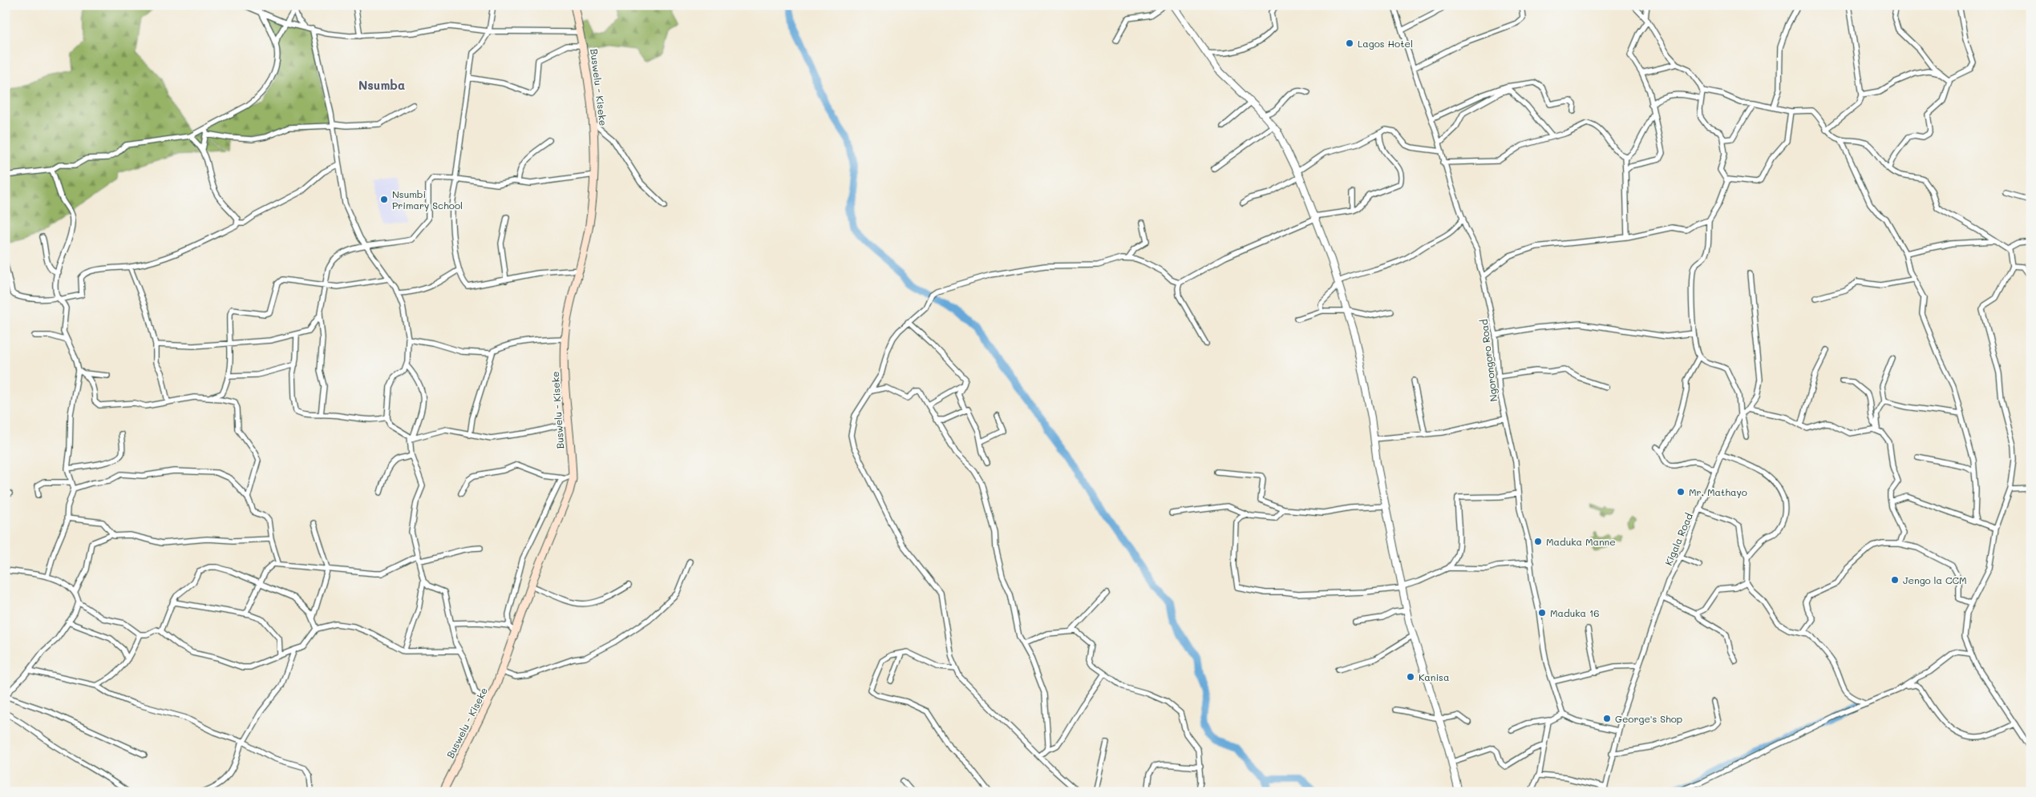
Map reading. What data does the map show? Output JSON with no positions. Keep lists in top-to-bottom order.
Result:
{
  "streets": {
    "main road": ["Buswelu - Kiseke"],
    "street": ["Ngorongoro Road", "Kigala Road"]
  },
  "districts": ["Nsumba"],
  "places": [
    "Lagos Hotel",
    "Nsumbi Primary School",
    "Mr. Mathayo",
    "Maduka Manne",
    "Jengo la CCM",
    "Maduka 16",
    "Kanisa",
    "George's Shop"
  ]
}
